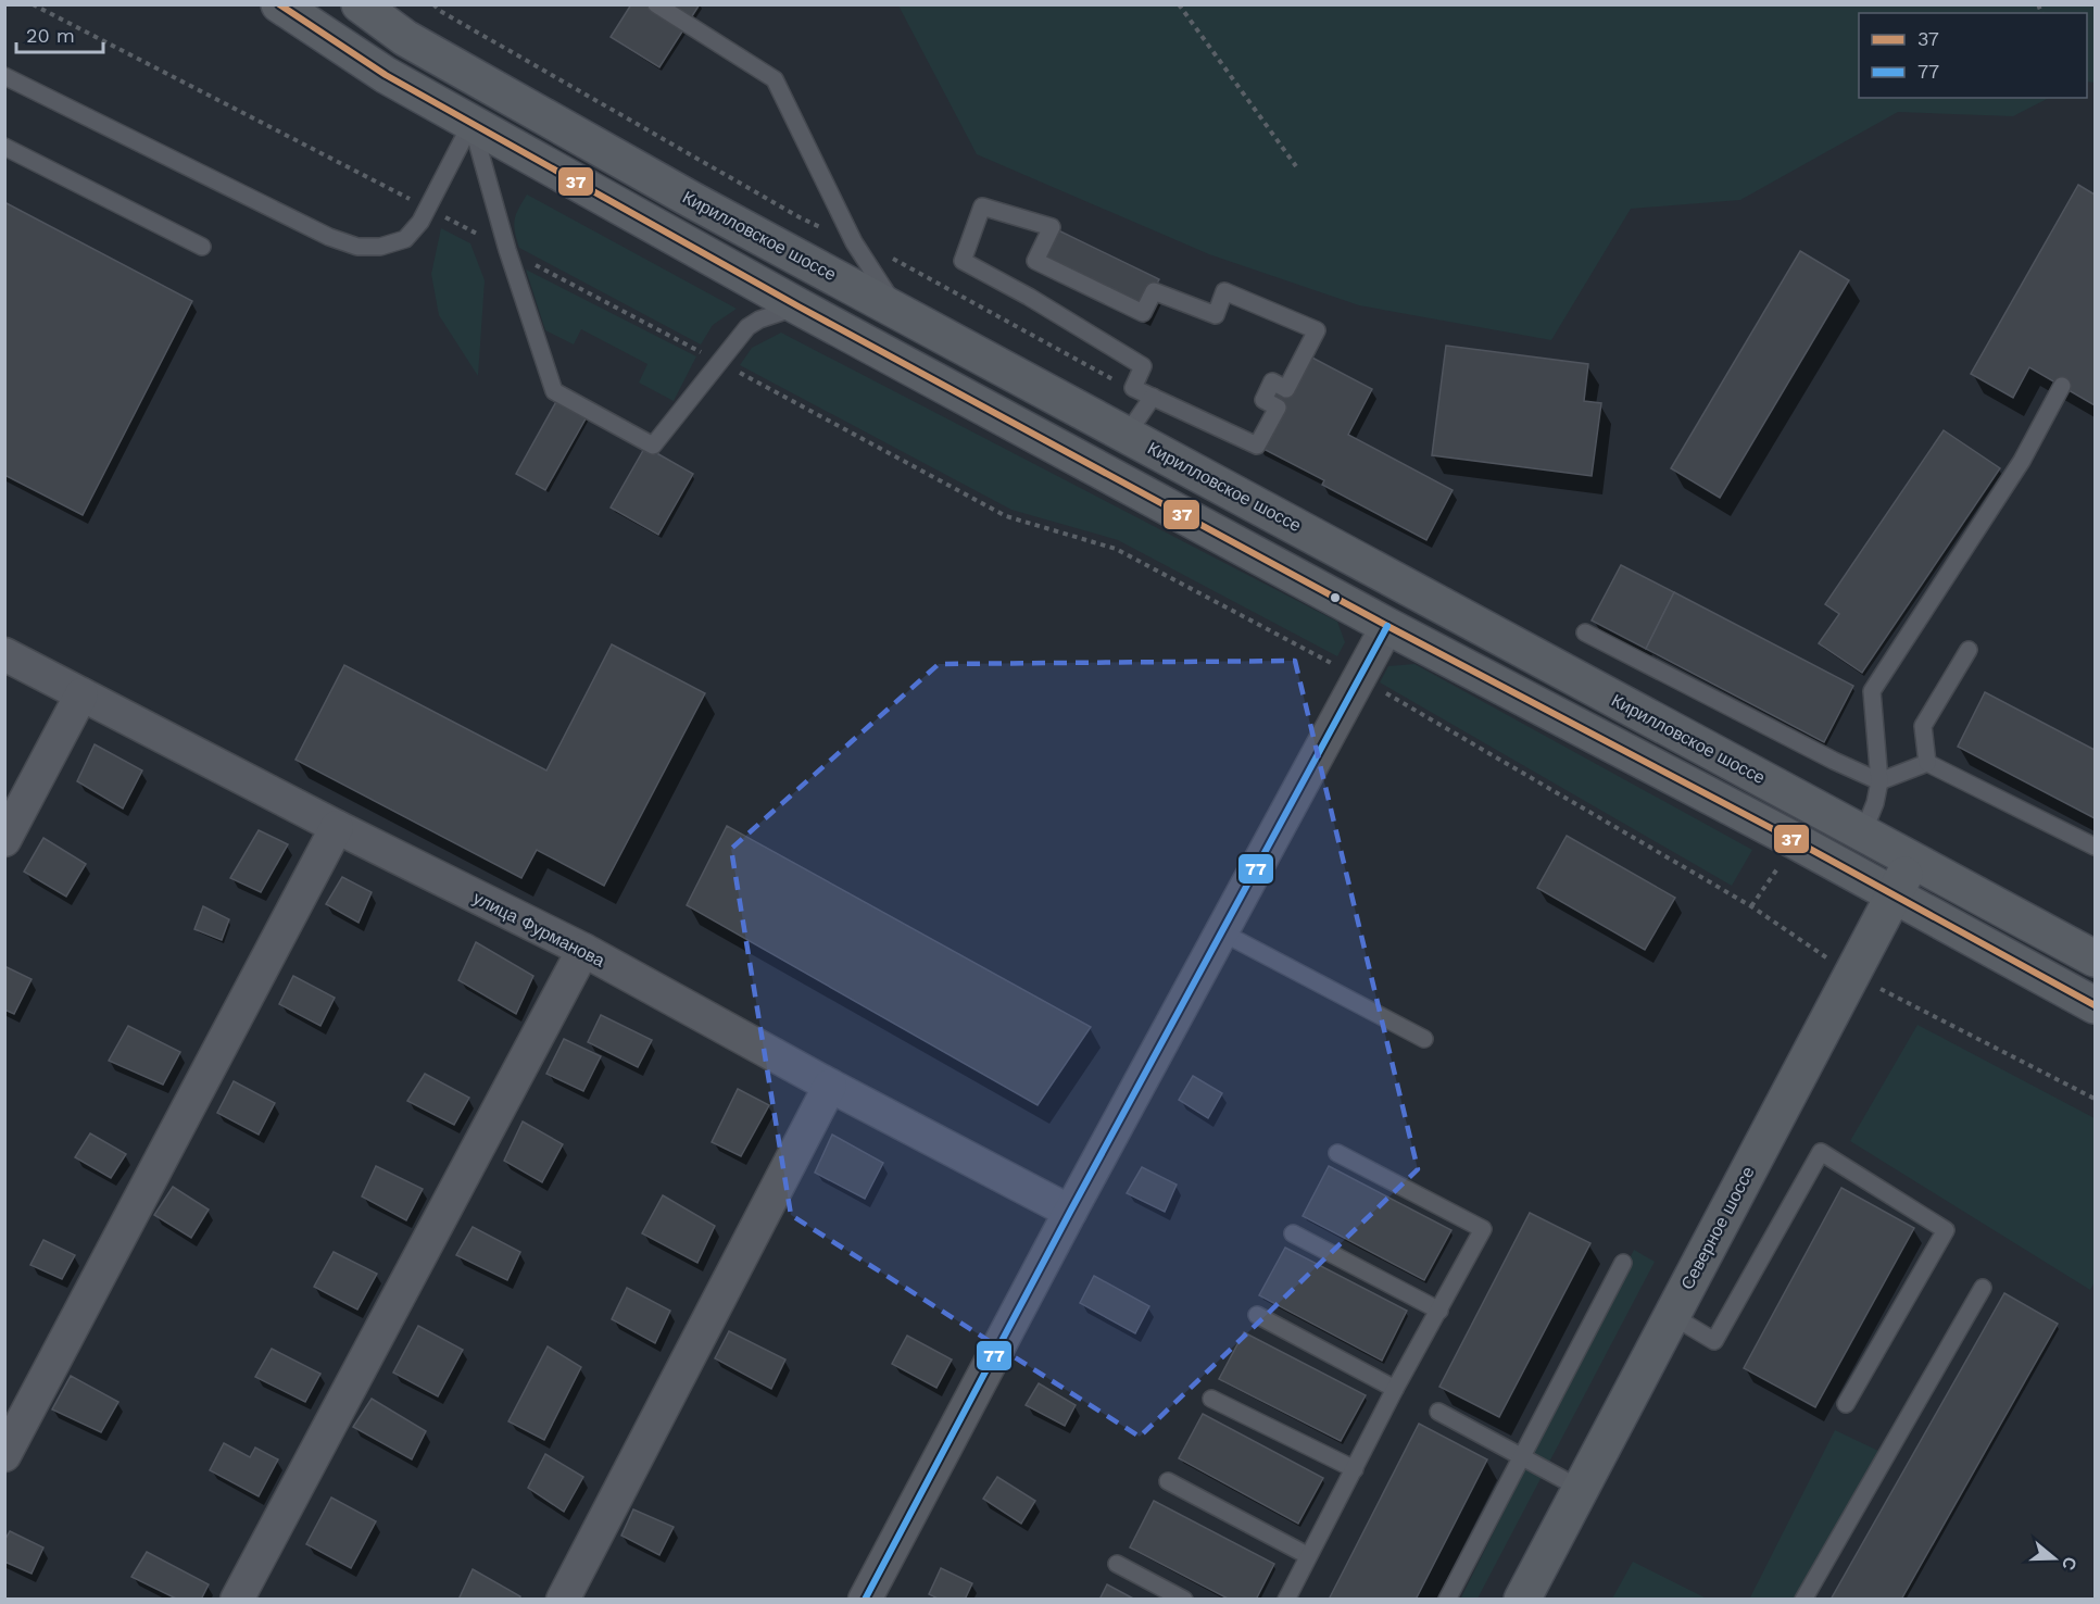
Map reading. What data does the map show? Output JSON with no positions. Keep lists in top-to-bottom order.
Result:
{
  "streets": {
    "main road": ["Кирилловское шоссе", "Северное шоссе"],
    "street": ["улица Фурманова"]
  },
  "crossings": [
    ["Кирилловское шоссе", "Северное шоссе"]
  ],
  "lines": ["transit line 37", "transit line 77"],
  "legend": ["37", "77"],
  "scale_bar": "20 m",
  "north": "right"
}
